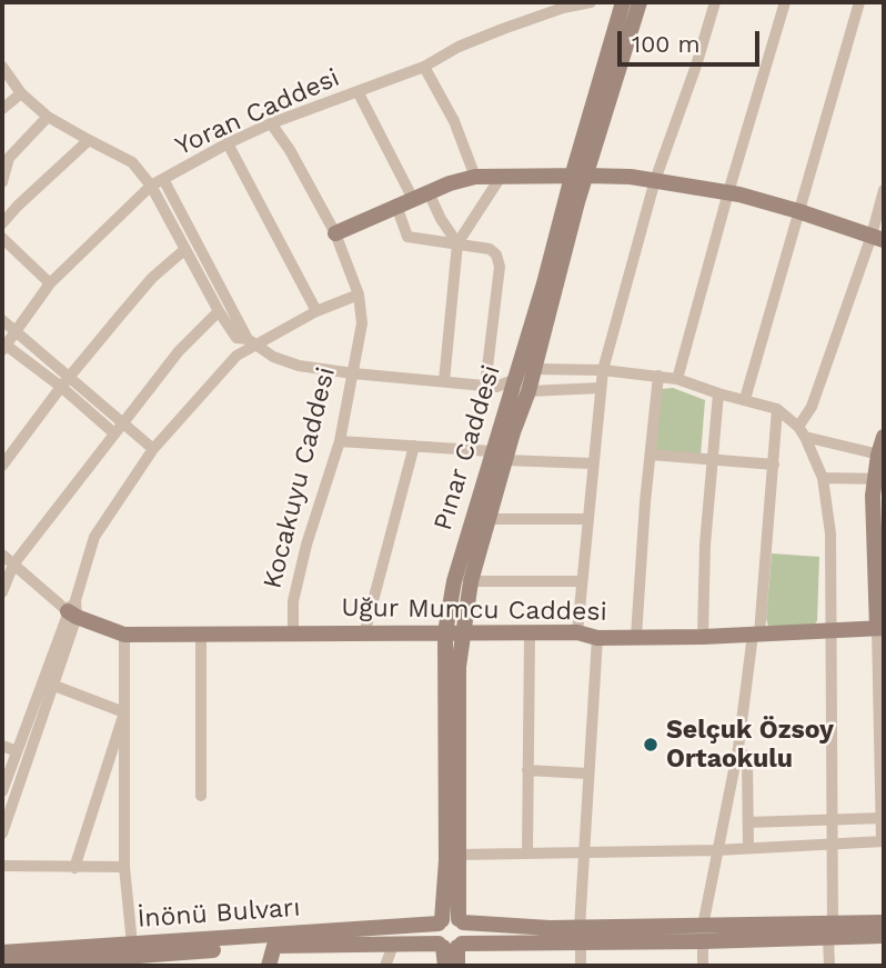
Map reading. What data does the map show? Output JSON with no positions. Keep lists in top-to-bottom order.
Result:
{
  "streets": {
    "main road": ["Pınar Caddesi", "Uğur Mumcu Caddesi", "İnönü Bulvarı"],
    "street": ["Yoran Caddesi", "Kocakuyu Caddesi"]
  },
  "crossings": [
    ["Yoran Caddesi", "Kocakuyu Caddesi"],
    ["Pınar Caddesi", "Uğur Mumcu Caddesi"],
    ["Pınar Caddesi", "İnönü Bulvarı"],
    ["Kocakuyu Caddesi", "Uğur Mumcu Caddesi"]
  ],
  "places": ["Selçuk Özsoy Ortaokulu"],
  "scale_bar": "100 m"
}
